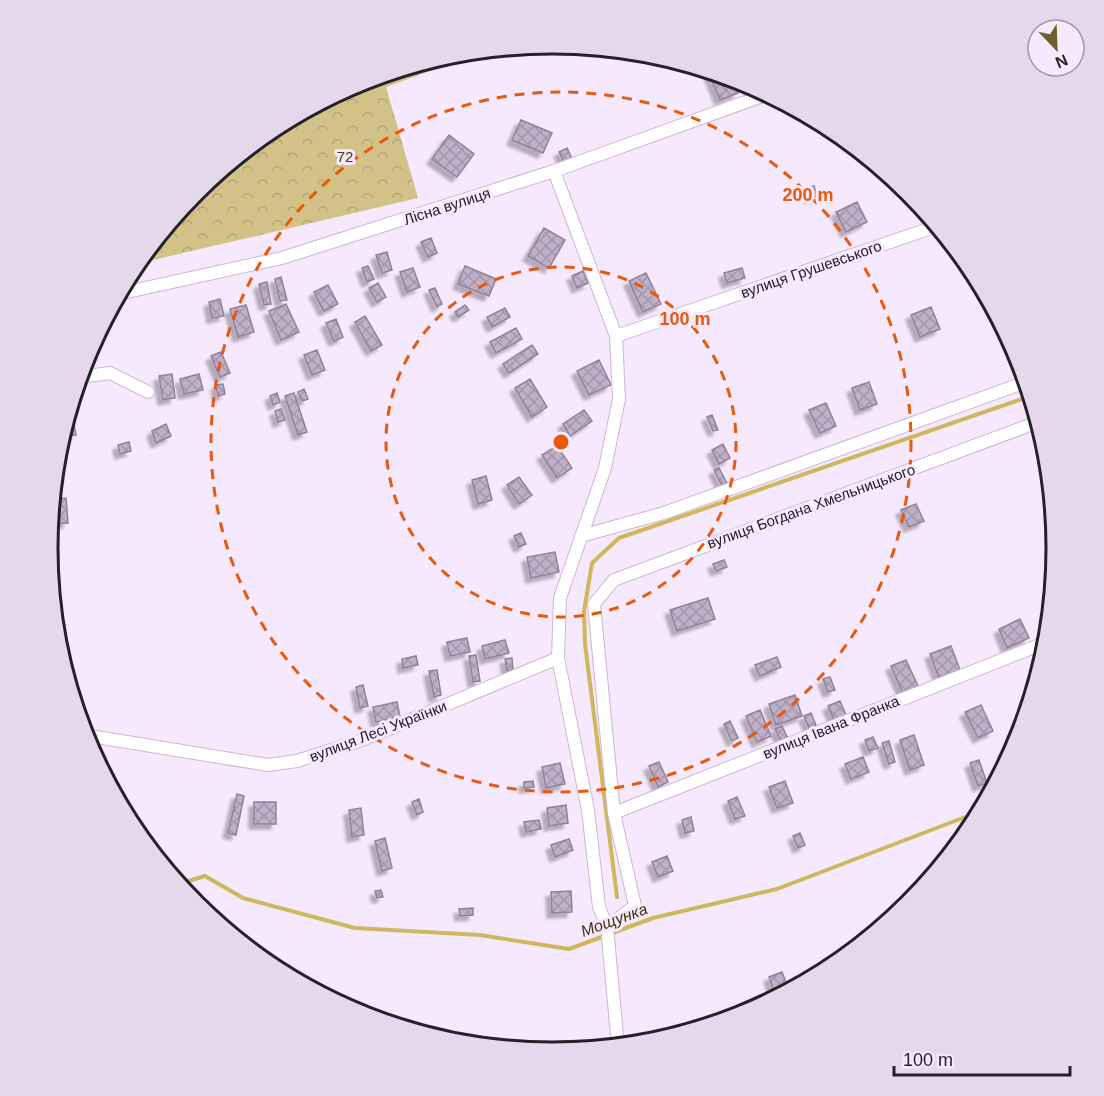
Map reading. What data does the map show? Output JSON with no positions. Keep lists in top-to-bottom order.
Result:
{
  "streets": {
    "street": [
      "Лісна вулиця",
      "вулиця Грушевського",
      "вулиця Богдана Хмельницького",
      "вулиця Івана Франка",
      "вулиця Лесі Українки"
    ]
  },
  "crossings": [
    ["вулиця Богдана Хмельницького", "вулиця Івана Франка"]
  ],
  "water": ["Мощунка"],
  "parks": ["72"],
  "scale_bar": "100 m",
  "north": "bottom right",
  "rings": ["200 m", "100 m"]
}
